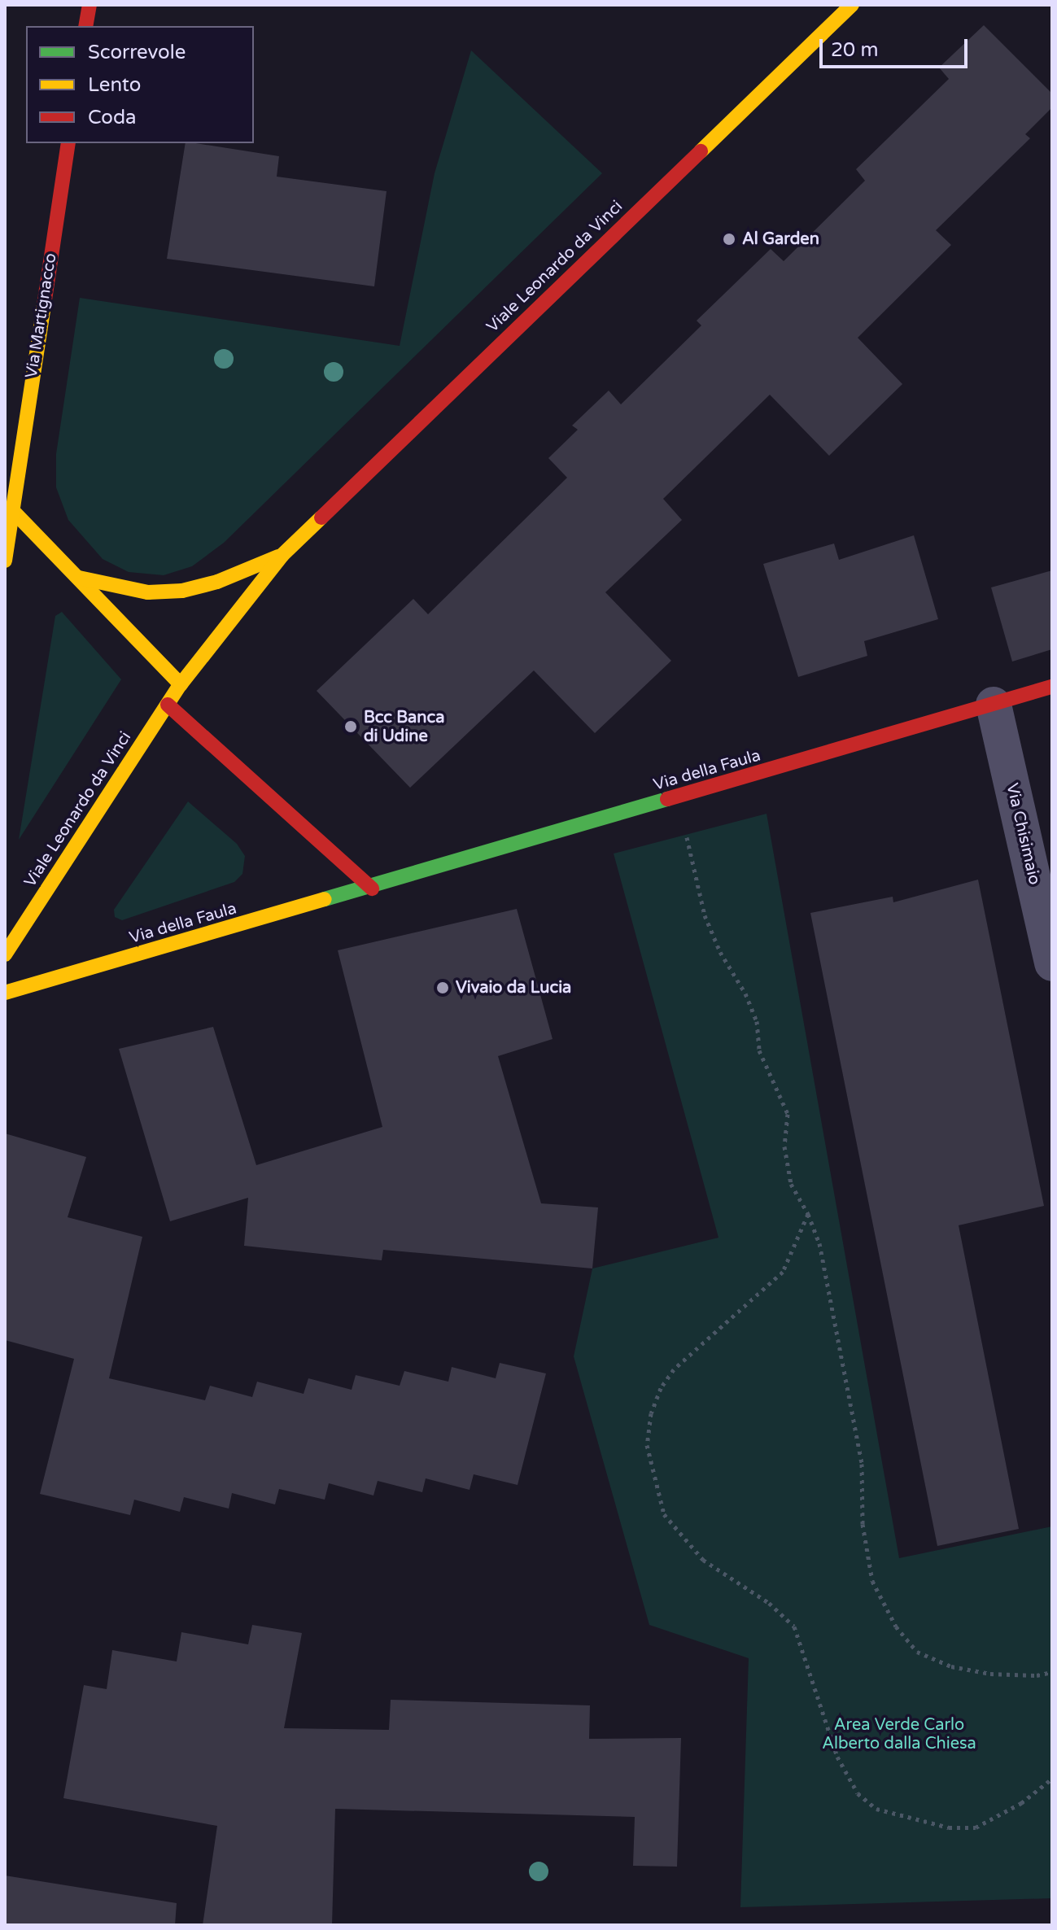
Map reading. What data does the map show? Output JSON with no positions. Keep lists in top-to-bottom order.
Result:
{
  "streets": {
    "street": [
      "Viale Leonardo da Vinci",
      "Via Martignacco",
      "Via della Faula",
      "Via Chisimaio"
    ]
  },
  "crossings": [
    ["Via della Faula", "Via Chisimaio"]
  ],
  "parks": ["Area Verde Carlo Alberto dalla Chiesa"],
  "places": ["Al Garden", "Bcc Banca di Udine", "Vivaio da Lucia"],
  "legend": ["Scorrevole", "Lento", "Coda"],
  "scale_bar": "20 m"
}
